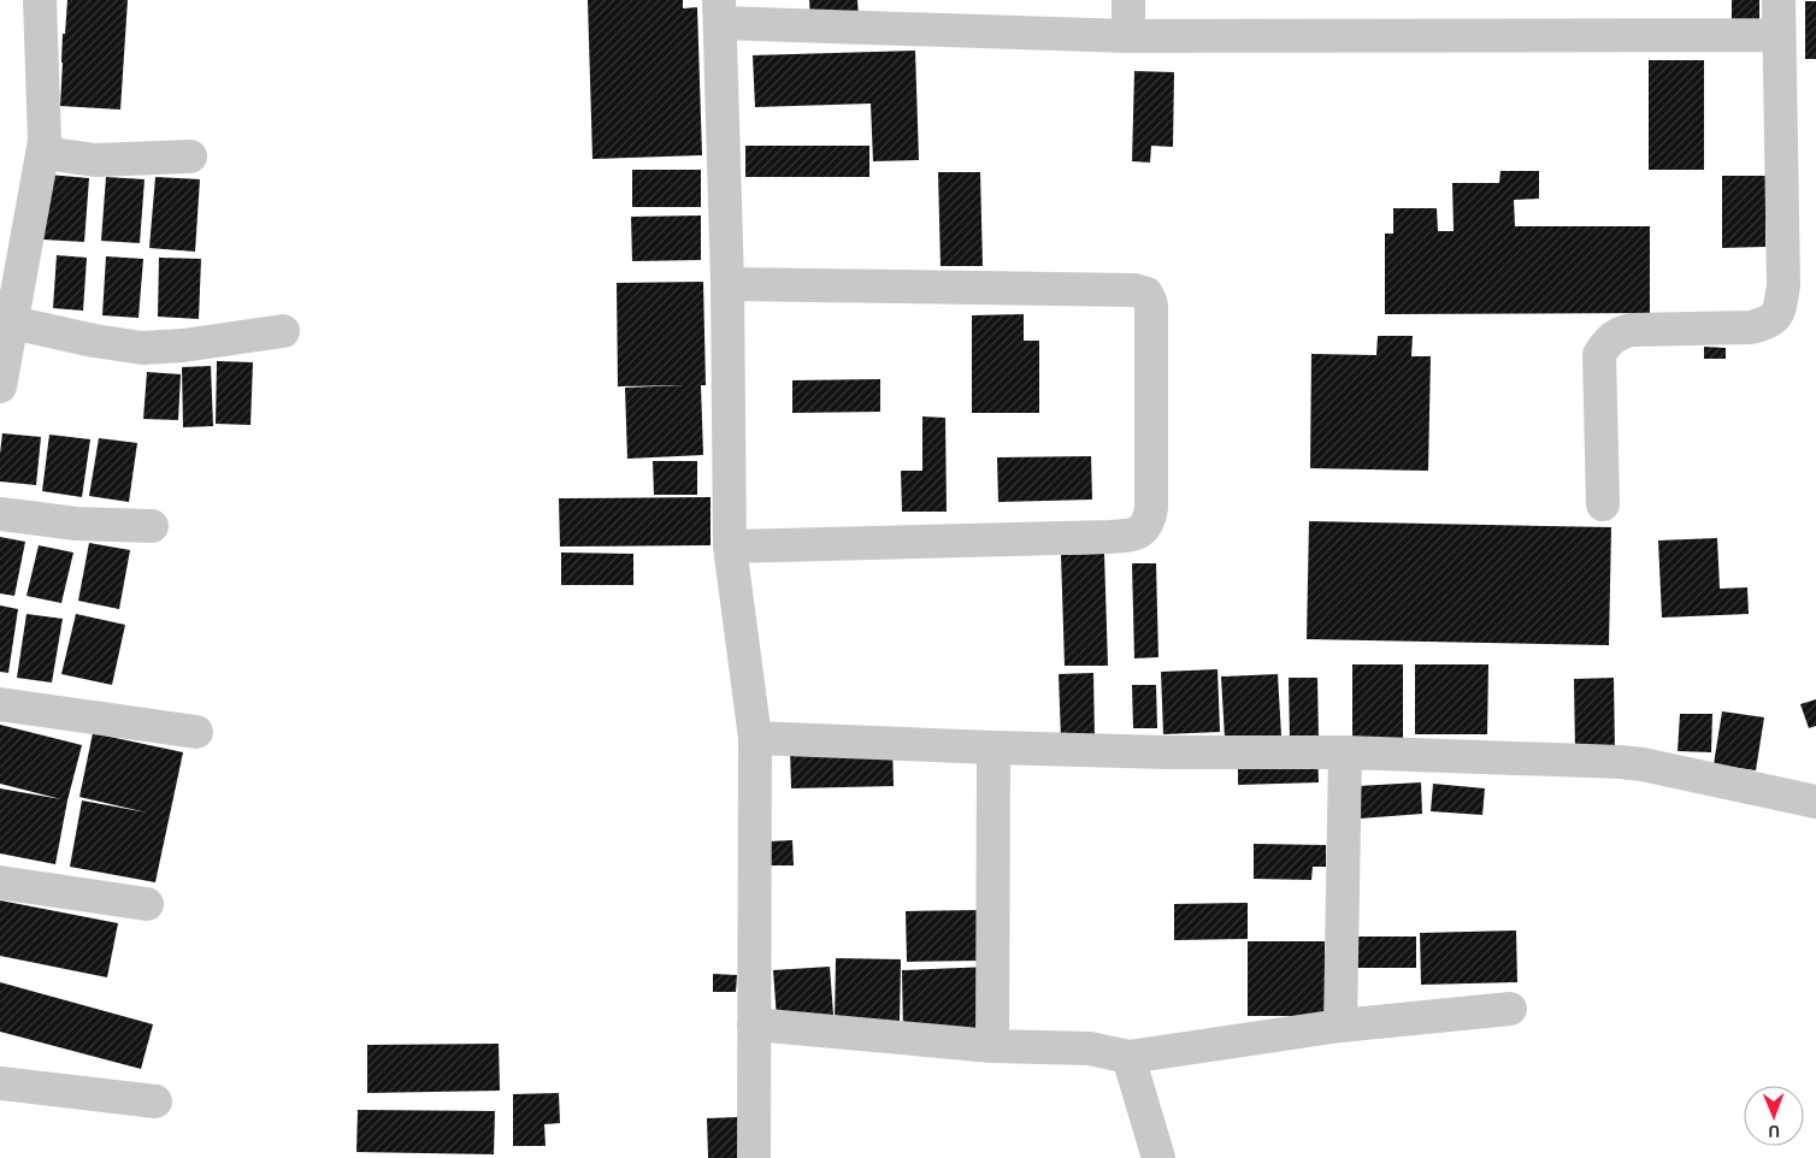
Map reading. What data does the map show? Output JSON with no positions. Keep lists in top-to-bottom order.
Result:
{
  "north": "bottom"
}
